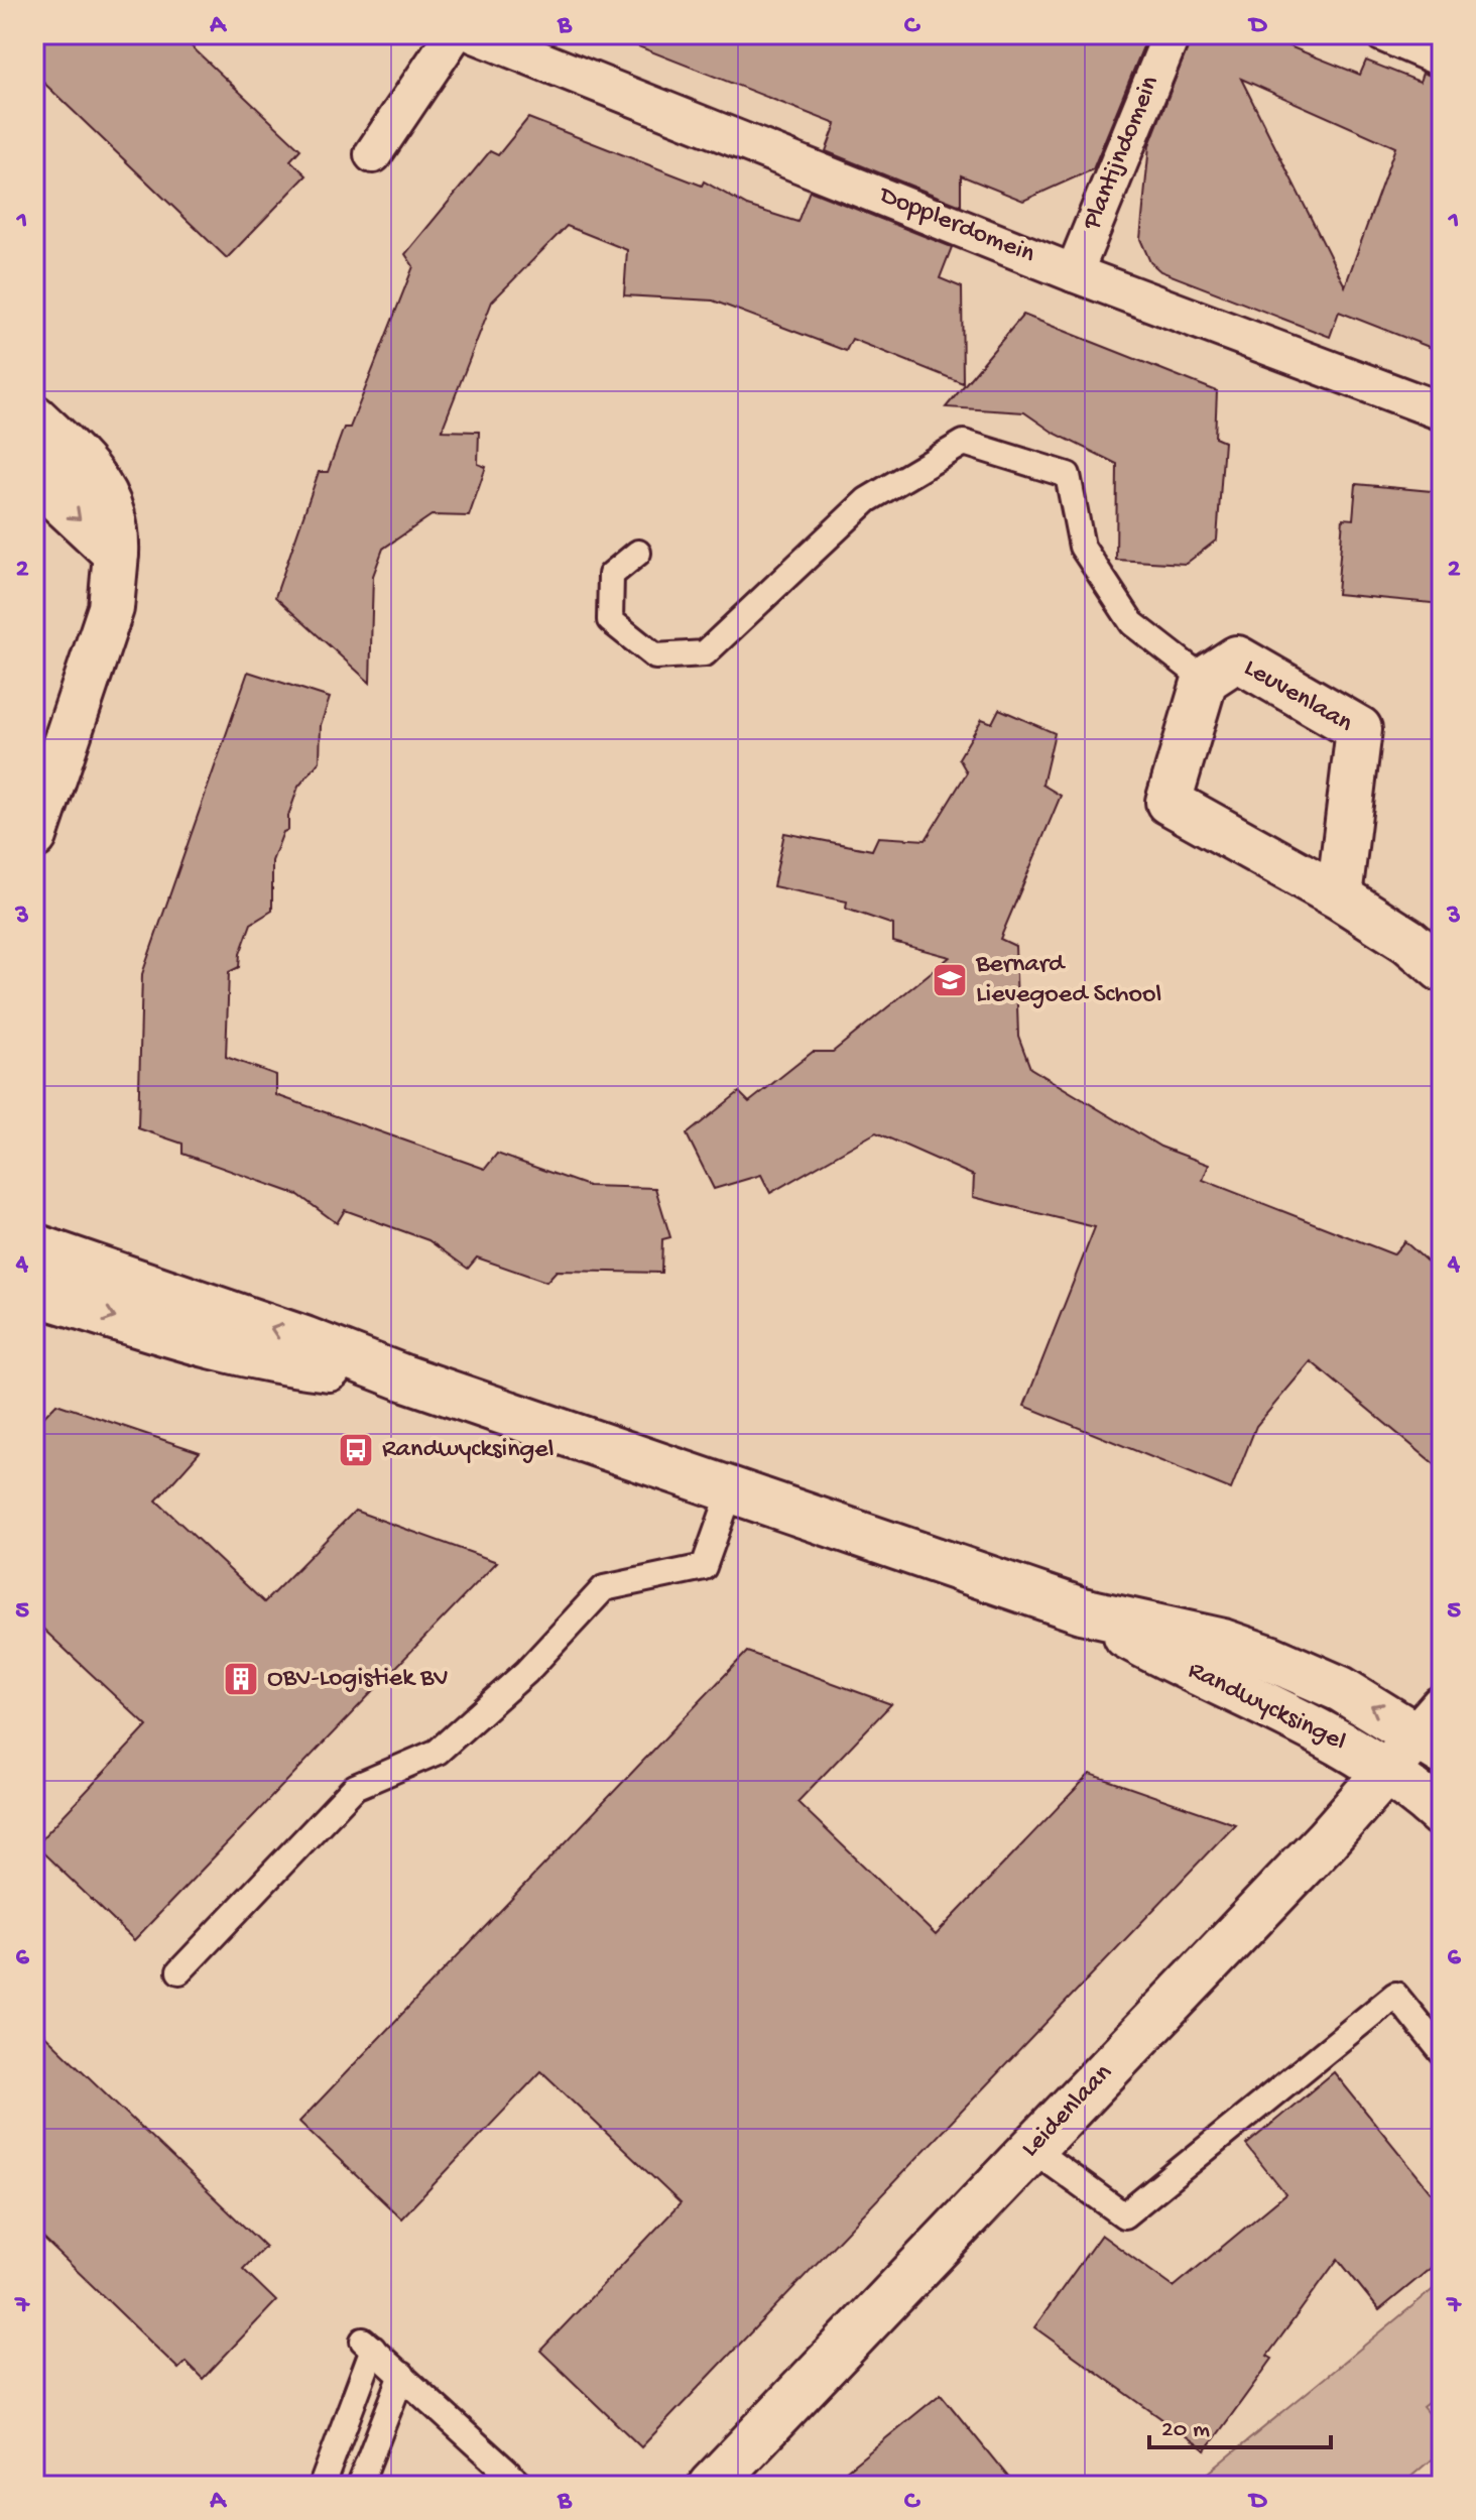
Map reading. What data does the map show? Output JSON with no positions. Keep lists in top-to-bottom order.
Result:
{
  "streets": {
    "street": [
      "Plantijndomein",
      "Dopplerdomein",
      "Leuvenlaan",
      "Randwycksingel",
      "Leidenlaan"
    ]
  },
  "crossings": [
    ["Plantijndomein", "Dopplerdomein"],
    ["Randwycksingel", "Leidenlaan"]
  ],
  "places": {
    "school or university": ["Bernard Lievegoed School"],
    "bus stop": ["Randwycksingel"],
    "building": ["OBV-Logistiek BV"]
  },
  "scale_bar": "20 m",
  "grid": {
    "columns": [
      "A",
      "B",
      "C",
      "D"
    ],
    "rows": [
      "1",
      "2",
      "3",
      "4",
      "5",
      "6",
      "7"
    ]
  }
}
